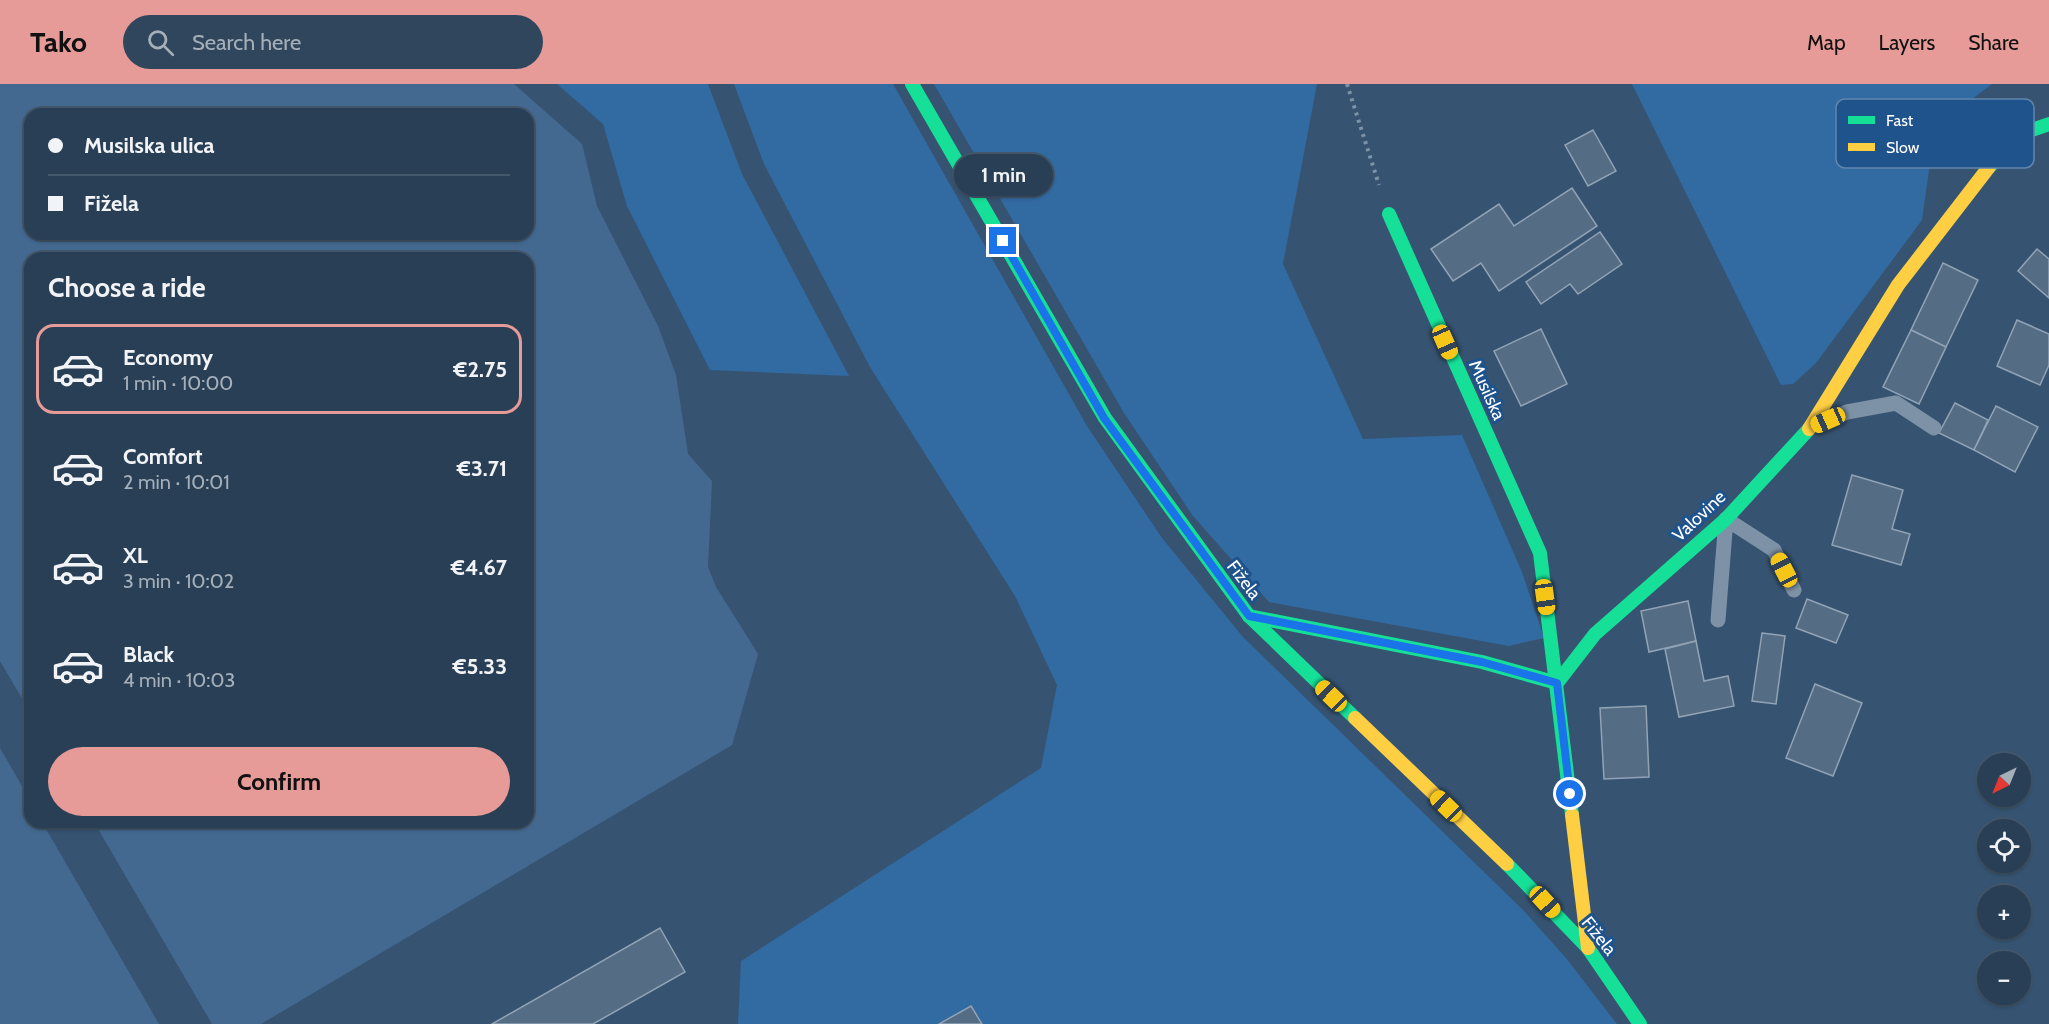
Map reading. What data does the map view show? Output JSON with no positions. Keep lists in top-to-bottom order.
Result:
{
  "streets": {
    "street": ["Musilska", "Valovine", "Fižela"]
  },
  "crossings": [
    ["Musilska", "Valovine"],
    ["Musilska", "Fižela"]
  ],
  "legend": ["Fast", "Slow"],
  "north": "bottom left",
  "page": {
    "header": "Tako",
    "search": "Search here",
    "nav": ["Map", "Layers", "Share"],
    "banner": ["Musilska ulica", "Fižela"],
    "bubble": "1 min",
    "heading": "Choose a ride",
    "list": [
      {
        "name": "Economy",
        "note": "1 min · 10:00",
        "value": "€2.75"
      },
      {
        "name": "Comfort",
        "note": "2 min · 10:01",
        "value": "€3.71"
      },
      {
        "name": "XL",
        "note": "3 min · 10:02",
        "value": "€4.67"
      },
      {
        "name": "Black",
        "note": "4 min · 10:03",
        "value": "€5.33"
      }
    ],
    "buttons": "Confirm",
    "map_buttons": ["+", "−"]
  }
}
